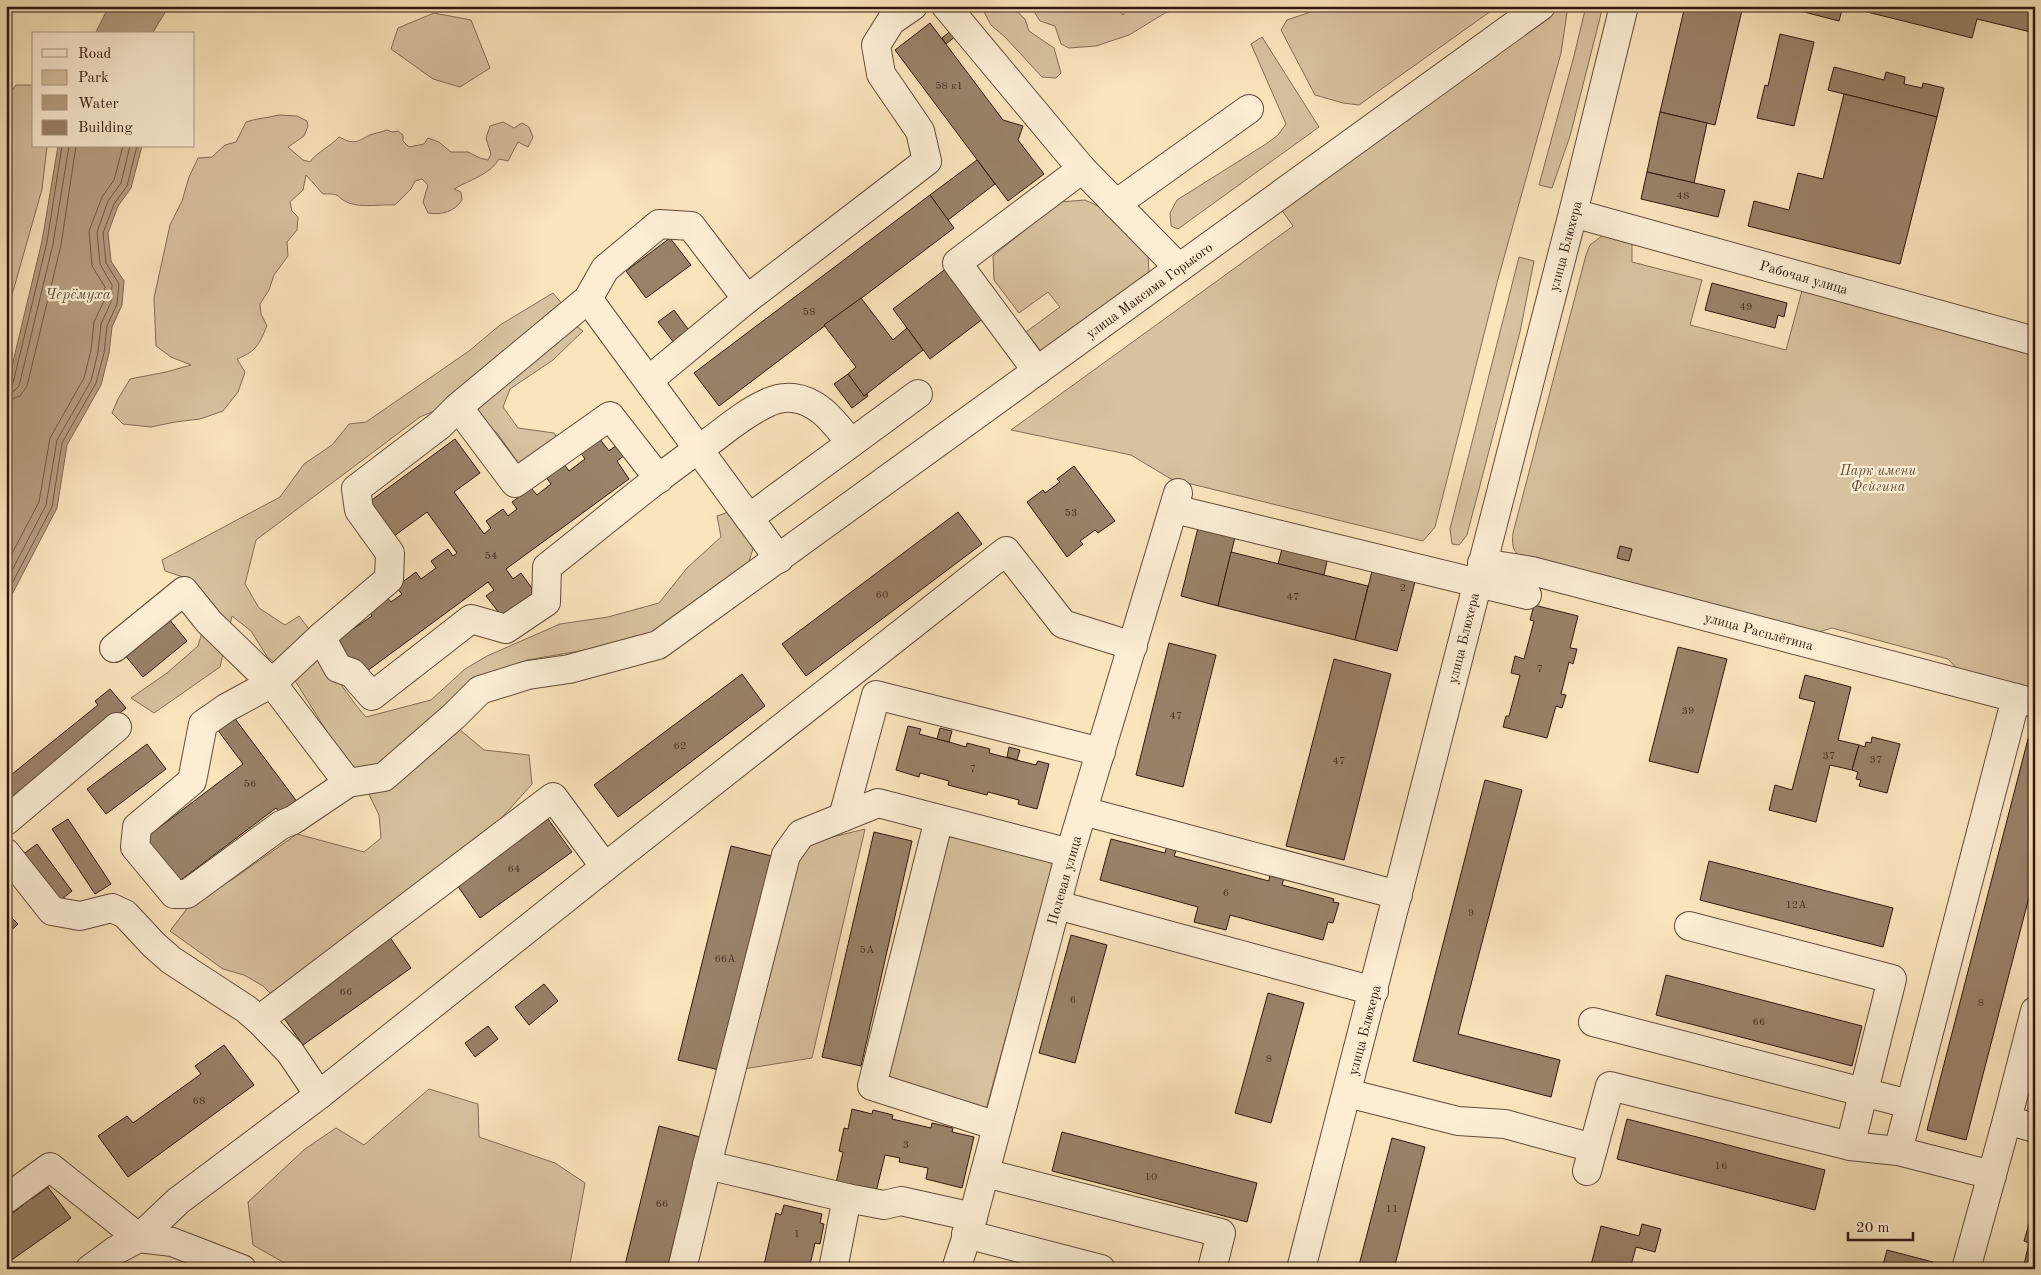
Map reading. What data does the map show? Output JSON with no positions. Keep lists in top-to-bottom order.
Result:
{
  "streets": {
    "street": [
      "улица Блюхера",
      "Рабочая улица",
      "улица Максима Горького",
      "улица Расплётина",
      "Полевая улица"
    ]
  },
  "crossings": [
    ["улица Блюхера", "Рабочая улица"],
    ["улица Блюхера", "улица Расплётина"],
    ["улица Блюхера", "Полевая улица"],
    ["улица Расплётина", "Полевая улица"]
  ],
  "water": ["Черёмуха"],
  "parks": ["Парк имени Фейгина"],
  "house_numbers": [
    "58 к1",
    "48",
    "49",
    "58",
    "53",
    "54",
    "2",
    "60",
    "47",
    "7",
    "39",
    "47",
    "62",
    "37",
    "37",
    "47",
    "7",
    "56",
    "64",
    "6",
    "12А",
    "9",
    "5А",
    "66А",
    "66",
    "6",
    "8",
    "66",
    "8",
    "68",
    "3",
    "16",
    "10",
    "66",
    "11",
    "1"
  ],
  "legend": [
    "Road",
    "Park",
    "Water",
    "Building"
  ],
  "scale_bar": "20 m"
}
